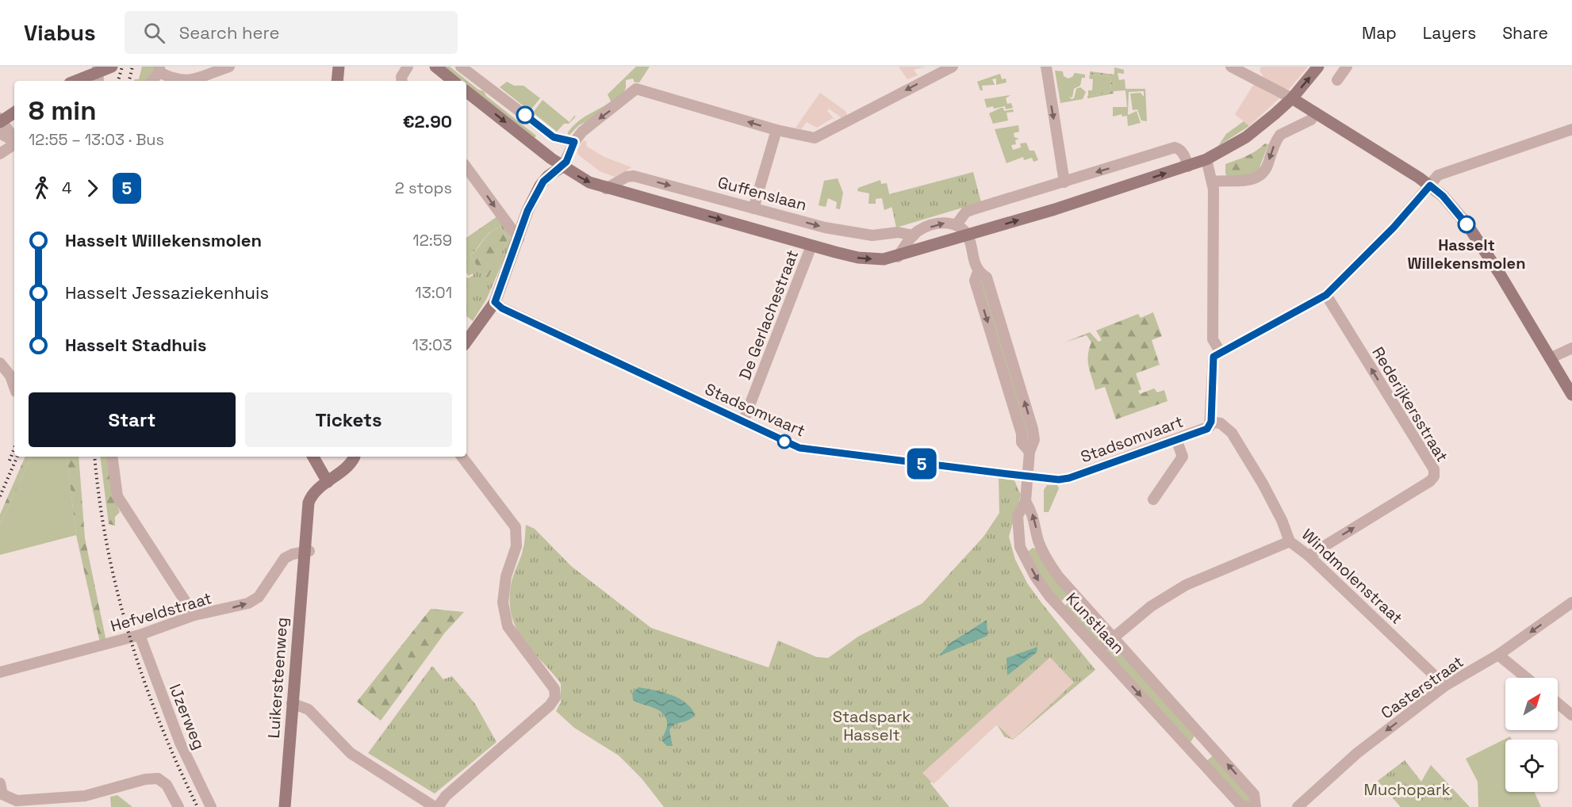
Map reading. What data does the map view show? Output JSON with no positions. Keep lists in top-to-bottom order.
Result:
{
  "streets": {
    "main road": ["Luikersteenweg"],
    "street": [
      "Guffenslaan",
      "De Gerlachestraat",
      "Rederijkersstraat",
      "Stadsomvaart",
      "Windmolenstraat",
      "Hefveldstraat",
      "Kunstlaan",
      "Casterstraat",
      "IJzerweg"
    ]
  },
  "crossings": [
    ["De Gerlachestraat", "Stadsomvaart"],
    ["Rederijkersstraat", "Windmolenstraat"],
    ["Stadsomvaart", "Windmolenstraat"],
    ["Stadsomvaart", "Kunstlaan"],
    ["Windmolenstraat", "Casterstraat"],
    ["Hefveldstraat", "Luikersteenweg"],
    ["Hefveldstraat", "IJzerweg"]
  ],
  "one_way": ["Guffenslaan", "Hefveldstraat", "Casterstraat"],
  "parks": ["Stadspark Hasselt", "Muchopark"],
  "places": ["Hasselt Willekensmolen"],
  "lines": ["bus line 5"],
  "north": "top right",
  "page": {
    "header": "Viabus",
    "search": "Search here",
    "nav": ["Map", "Layers", "Share"],
    "on_map": "5",
    "heading": ["8 min", "12:55 – 13:03 · Bus", "€2.90"],
    "legs": ["4", "5", "2 stops"],
    "list": [
      {
        "name": "Hasselt Willekensmolen",
        "value": "12:59"
      },
      {
        "name": "Hasselt Jessaziekenhuis",
        "value": "13:01"
      },
      {
        "name": "Hasselt Stadhuis",
        "value": "13:03"
      }
    ],
    "buttons": ["Start", "Tickets"]
  }
}
